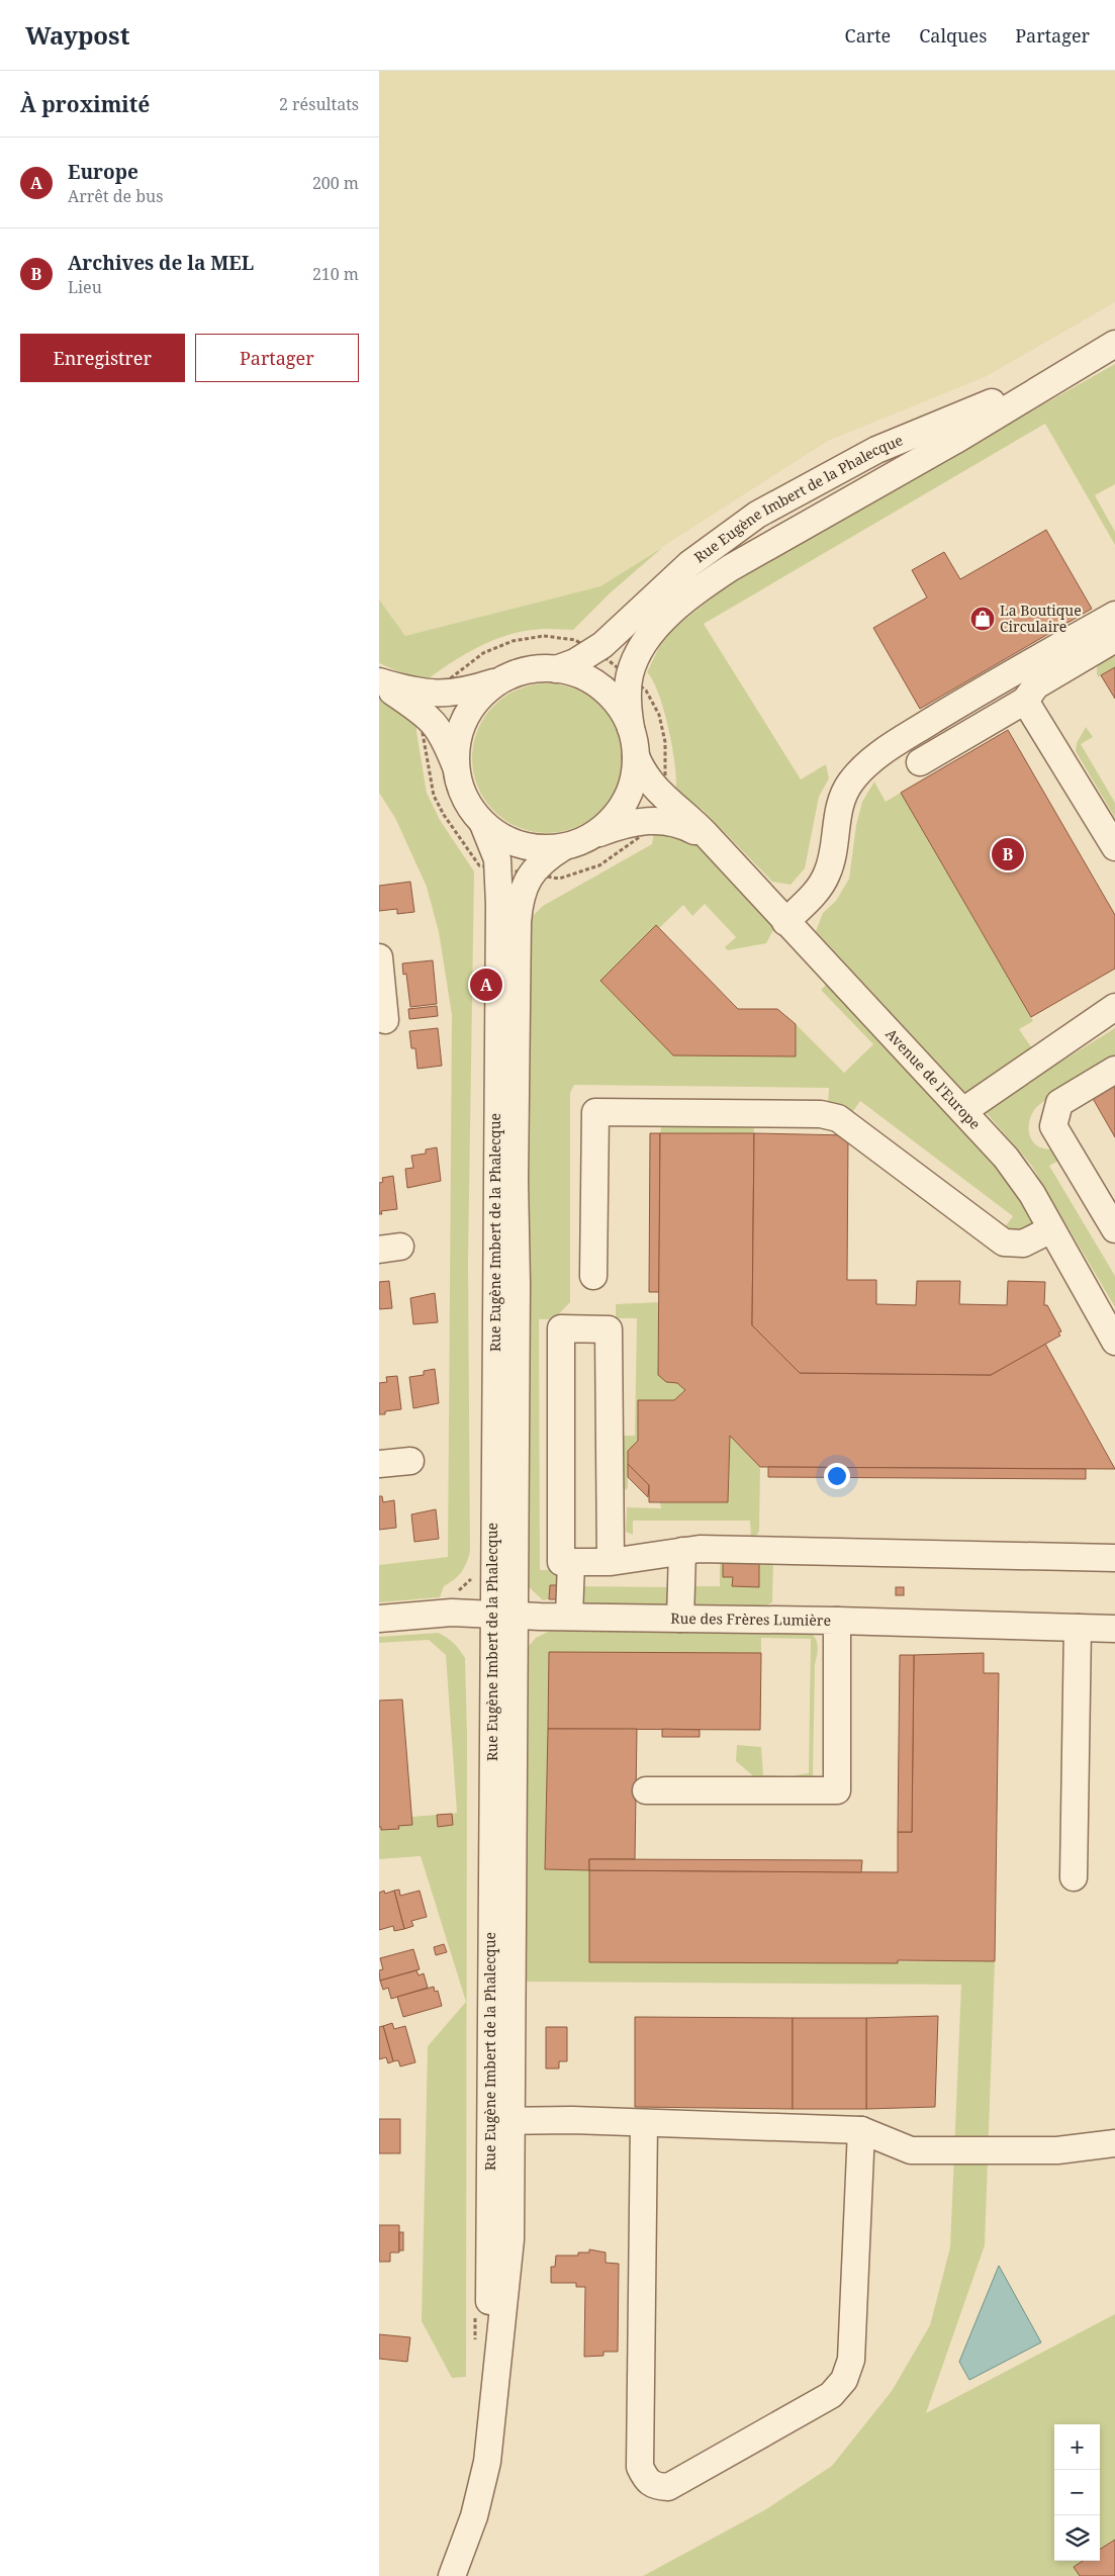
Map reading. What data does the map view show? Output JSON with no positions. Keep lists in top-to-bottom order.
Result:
{
  "streets": {
    "street": ["Rue Eugène Imbert de la Phalecque", "Avenue de l'Europe", "Rue des Frères Lumière"]
  },
  "crossings": [
    ["Rue Eugène Imbert de la Phalecque", "Avenue de l'Europe"],
    ["Rue Eugène Imbert de la Phalecque", "Rue des Frères Lumière"]
  ],
  "places": {
    "shop": ["La Boutique Circulaire"]
  },
  "page": {
    "header": "Waypost",
    "nav": ["Carte", "Calques", "Partager"],
    "heading": ["À proximité", "2 résultats"],
    "list": [
      {
        "mark": "A",
        "name": "Europe",
        "note": "Arrêt de bus",
        "value": "200 m"
      },
      {
        "mark": "B",
        "name": "Archives de la MEL",
        "note": "Lieu",
        "value": "210 m"
      }
    ],
    "buttons": ["Enregistrer", "Partager"],
    "pins": ["B", "A"],
    "map_buttons": ["+", "−"]
  }
}
